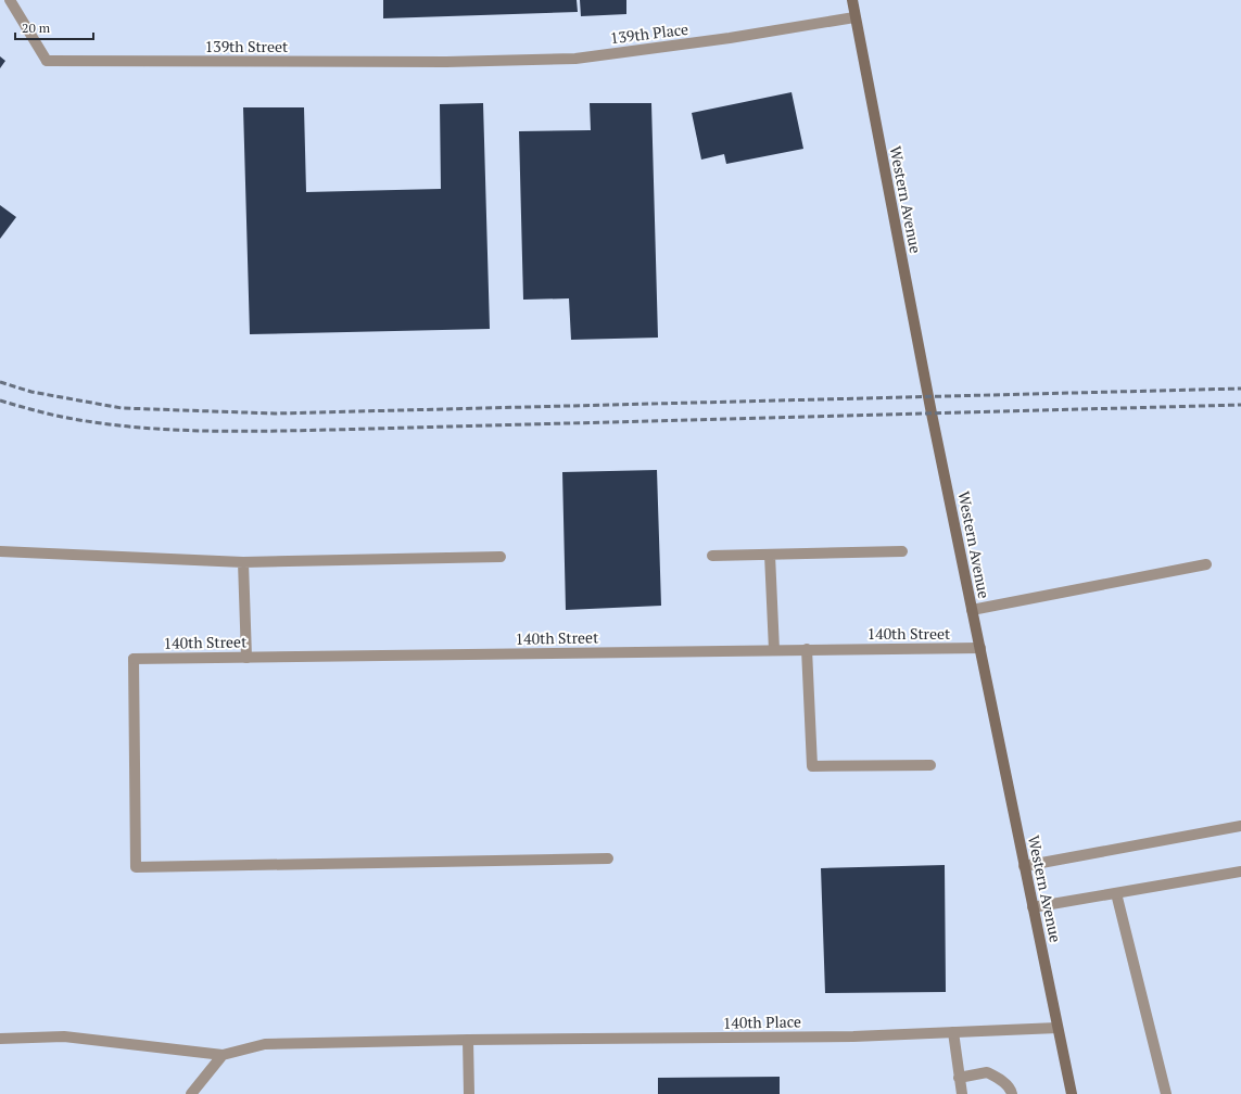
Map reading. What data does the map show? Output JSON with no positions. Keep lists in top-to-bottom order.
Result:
{
  "streets": {
    "main road": ["Western Avenue"],
    "street": [
      "139th Place",
      "139th Street",
      "140th Street",
      "140th Place"
    ]
  },
  "crossings": [
    ["139th Place", "139th Street"],
    ["139th Place", "Western Avenue"],
    ["Western Avenue", "140th Street"],
    ["Western Avenue", "140th Place"]
  ],
  "scale_bar": "20 m"
}
